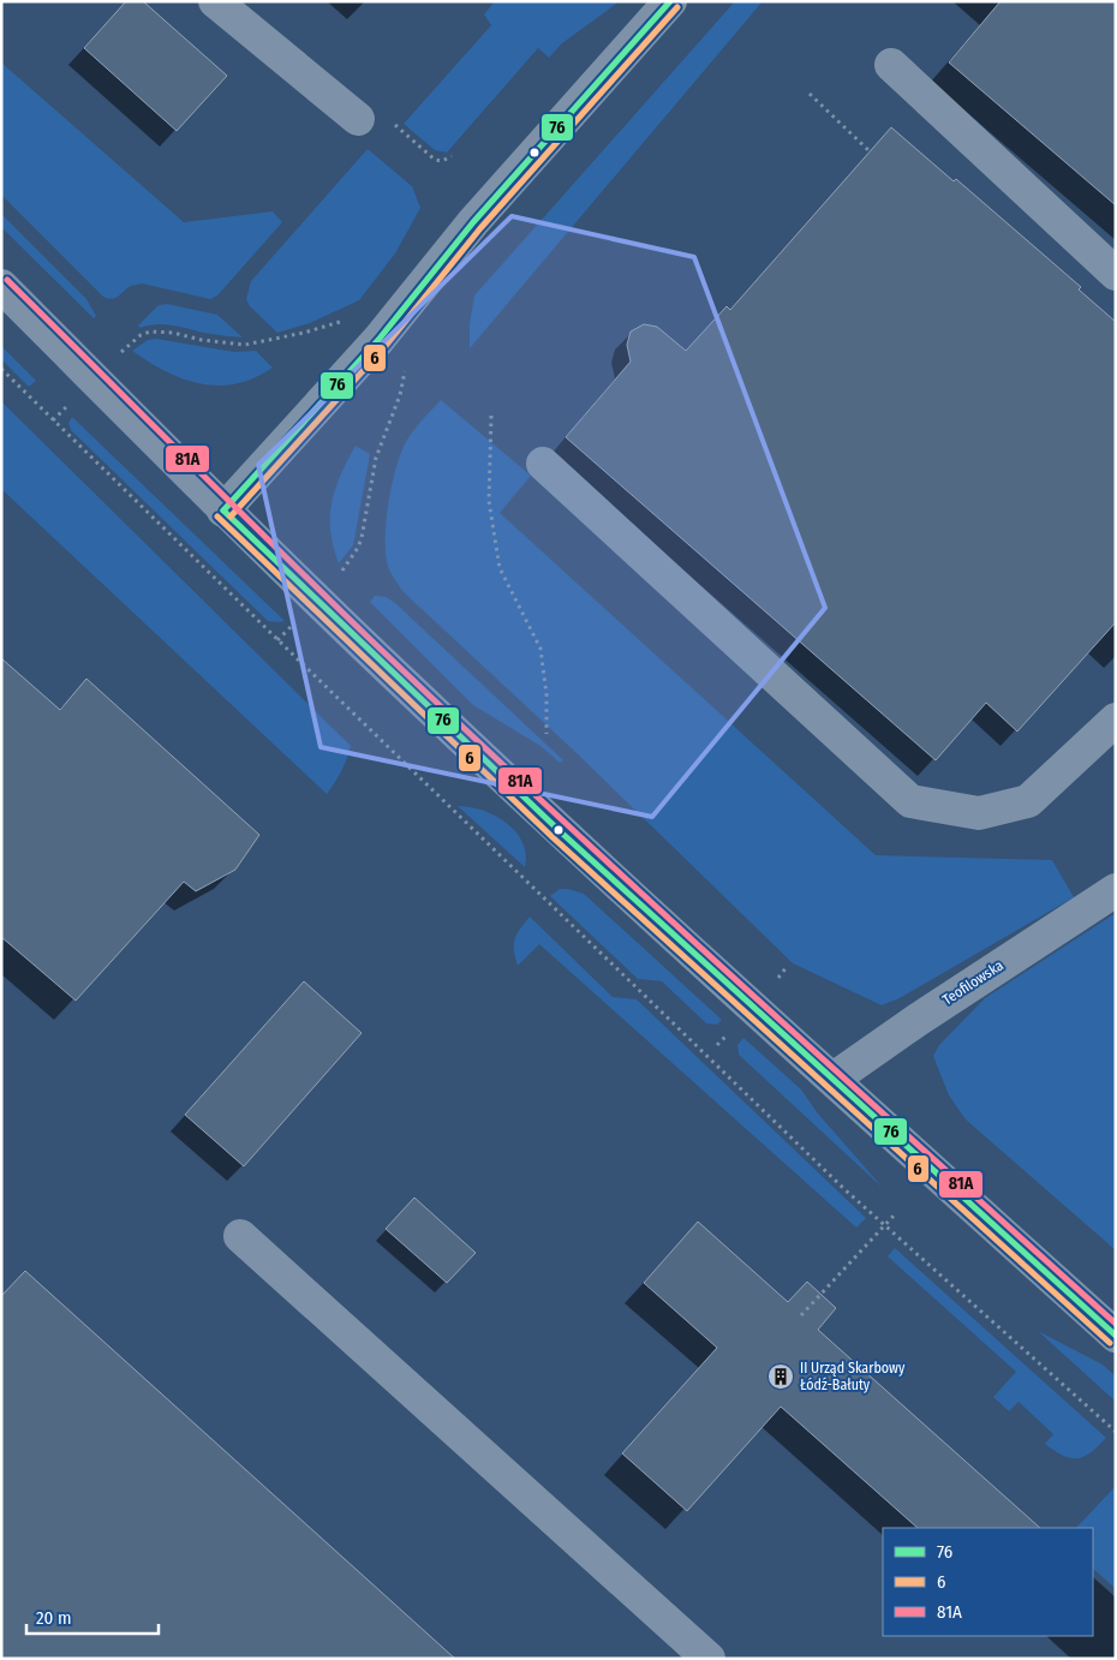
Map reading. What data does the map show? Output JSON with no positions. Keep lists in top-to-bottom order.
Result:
{
  "streets": {
    "street": ["Teofilowska"]
  },
  "places": {
    "building": ["II Urząd Skarbowy Łódź-Bałuty"]
  },
  "lines": ["transit line 76", "transit line 6", "transit line 81A"],
  "legend": ["76", "6", "81A"],
  "scale_bar": "20 m"
}
